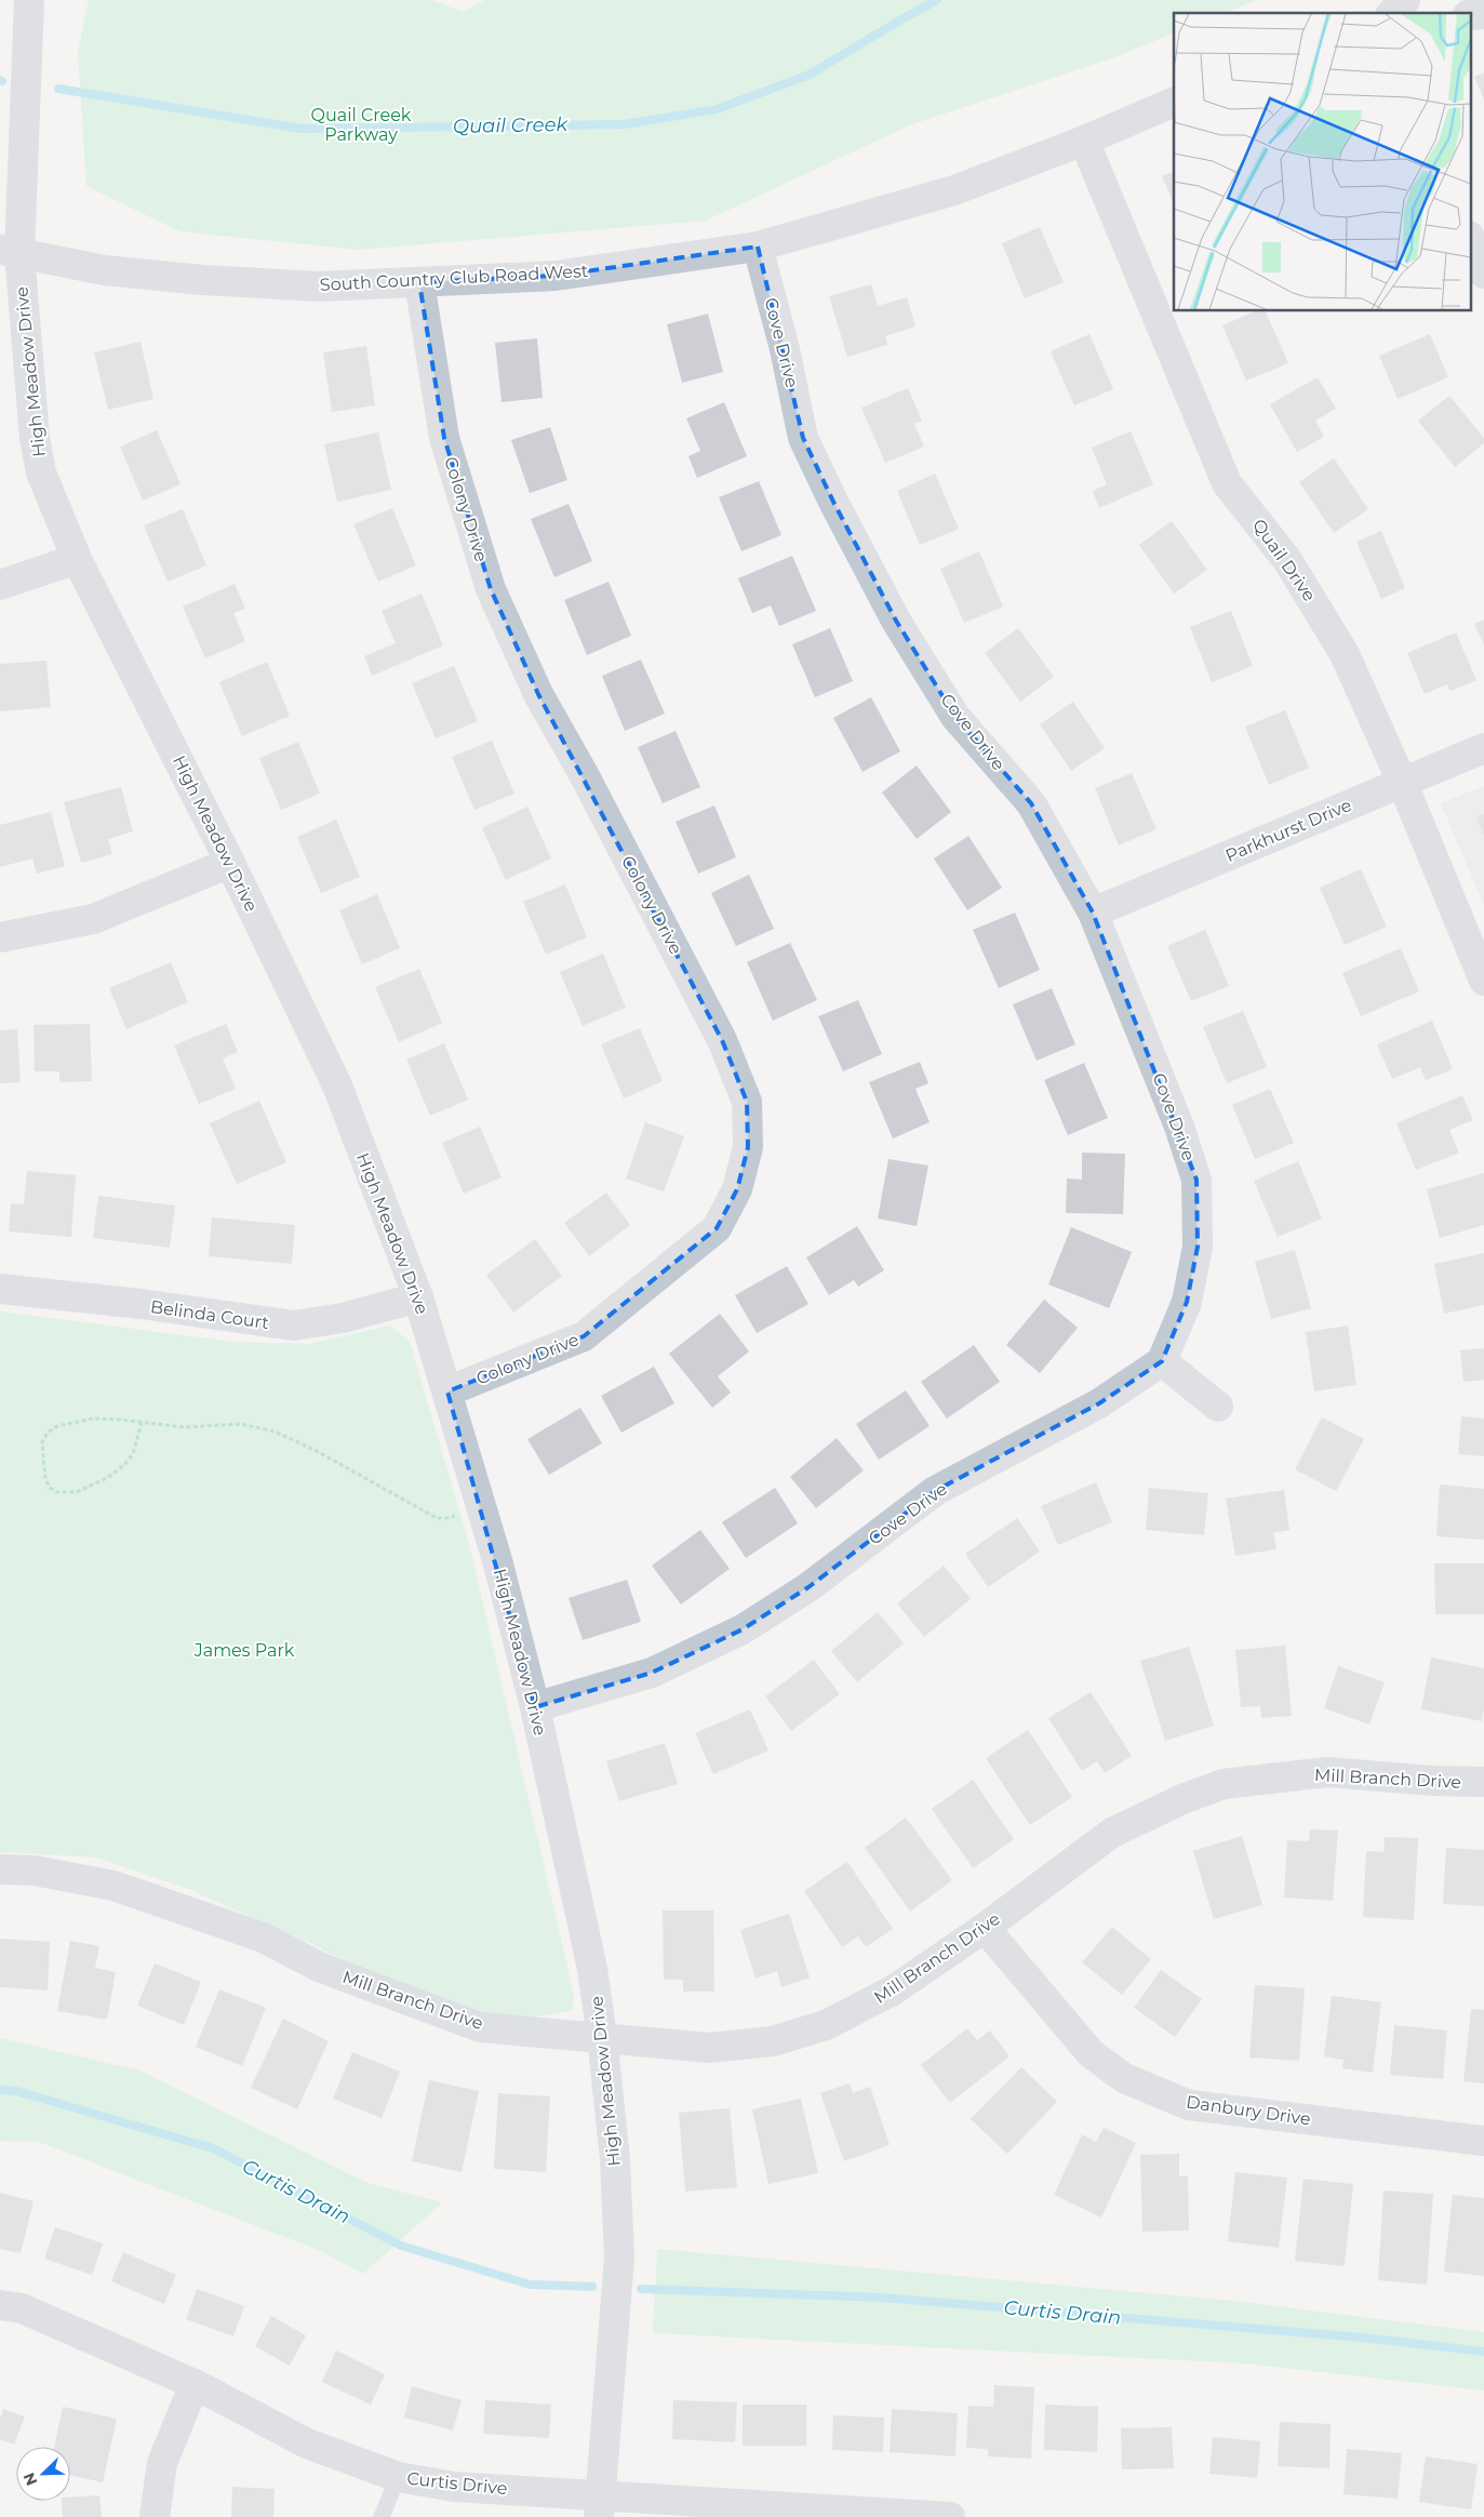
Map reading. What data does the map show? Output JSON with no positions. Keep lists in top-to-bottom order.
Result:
{
  "streets": {
    "street": [
      "South Country Club Road West",
      "Cove Drive",
      "High Meadow Drive",
      "Colony Drive",
      "Quail Drive",
      "Parkhurst Drive",
      "Belinda Court",
      "Mill Branch Drive",
      "Danbury Drive",
      "Curtis Drive"
    ]
  },
  "crossings": [
    ["South Country Club Road West", "Cove Drive"],
    ["South Country Club Road West", "High Meadow Drive"],
    ["South Country Club Road West", "Colony Drive"],
    ["South Country Club Road West", "Quail Drive"],
    ["Cove Drive", "High Meadow Drive"],
    ["Cove Drive", "Parkhurst Drive"],
    ["High Meadow Drive", "Colony Drive"],
    ["High Meadow Drive", "Belinda Court"],
    ["High Meadow Drive", "Mill Branch Drive"],
    ["High Meadow Drive", "Curtis Drive"],
    ["Quail Drive", "Parkhurst Drive"],
    ["Mill Branch Drive", "Danbury Drive"]
  ],
  "water": ["Quail Creek", "Curtis Drain"],
  "parks": ["Quail Creek Parkway", "James Park"],
  "north": "bottom left"
}
